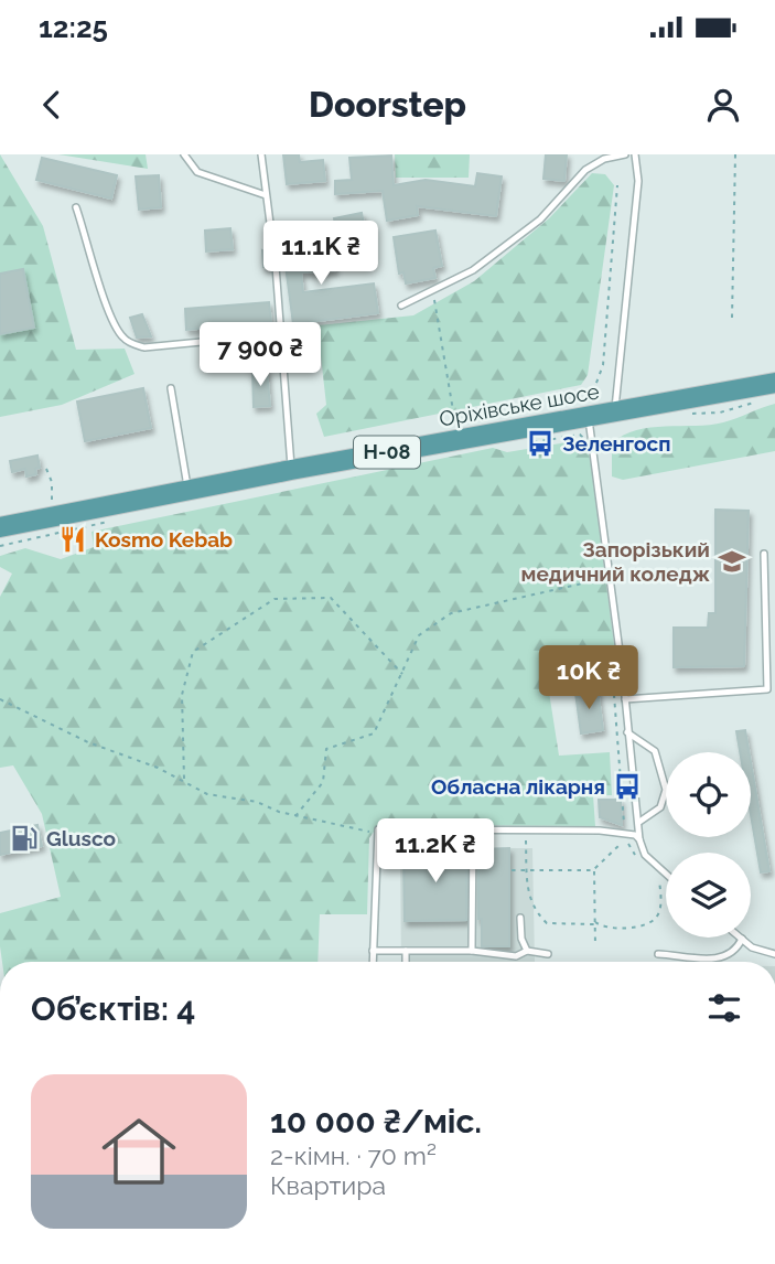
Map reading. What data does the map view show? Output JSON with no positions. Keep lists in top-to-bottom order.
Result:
{
  "streets": {
    "main road": ["Оріхівське шосе", "Н-08"]
  },
  "places": {
    "bus stop": ["Зеленгосп", "Обласна лікарня"],
    "restaurant": ["Kosmo Kebab"],
    "school or university": ["Запорізький медичний коледж"],
    "fuel station": ["Glusco"]
  },
  "page": {
    "status": "12:25",
    "header": "Doorstep",
    "price": [
      "11.1K ₴",
      "7 900 ₴",
      "10K ₴",
      "11.2K ₴"
    ],
    "heading": "Об’єктів: 4",
    "list": [
      {
        "name": "10 000 ₴/міс.",
        "note": "2-кімн. · 70 m² · Квартира"
      }
    ]
  }
}
